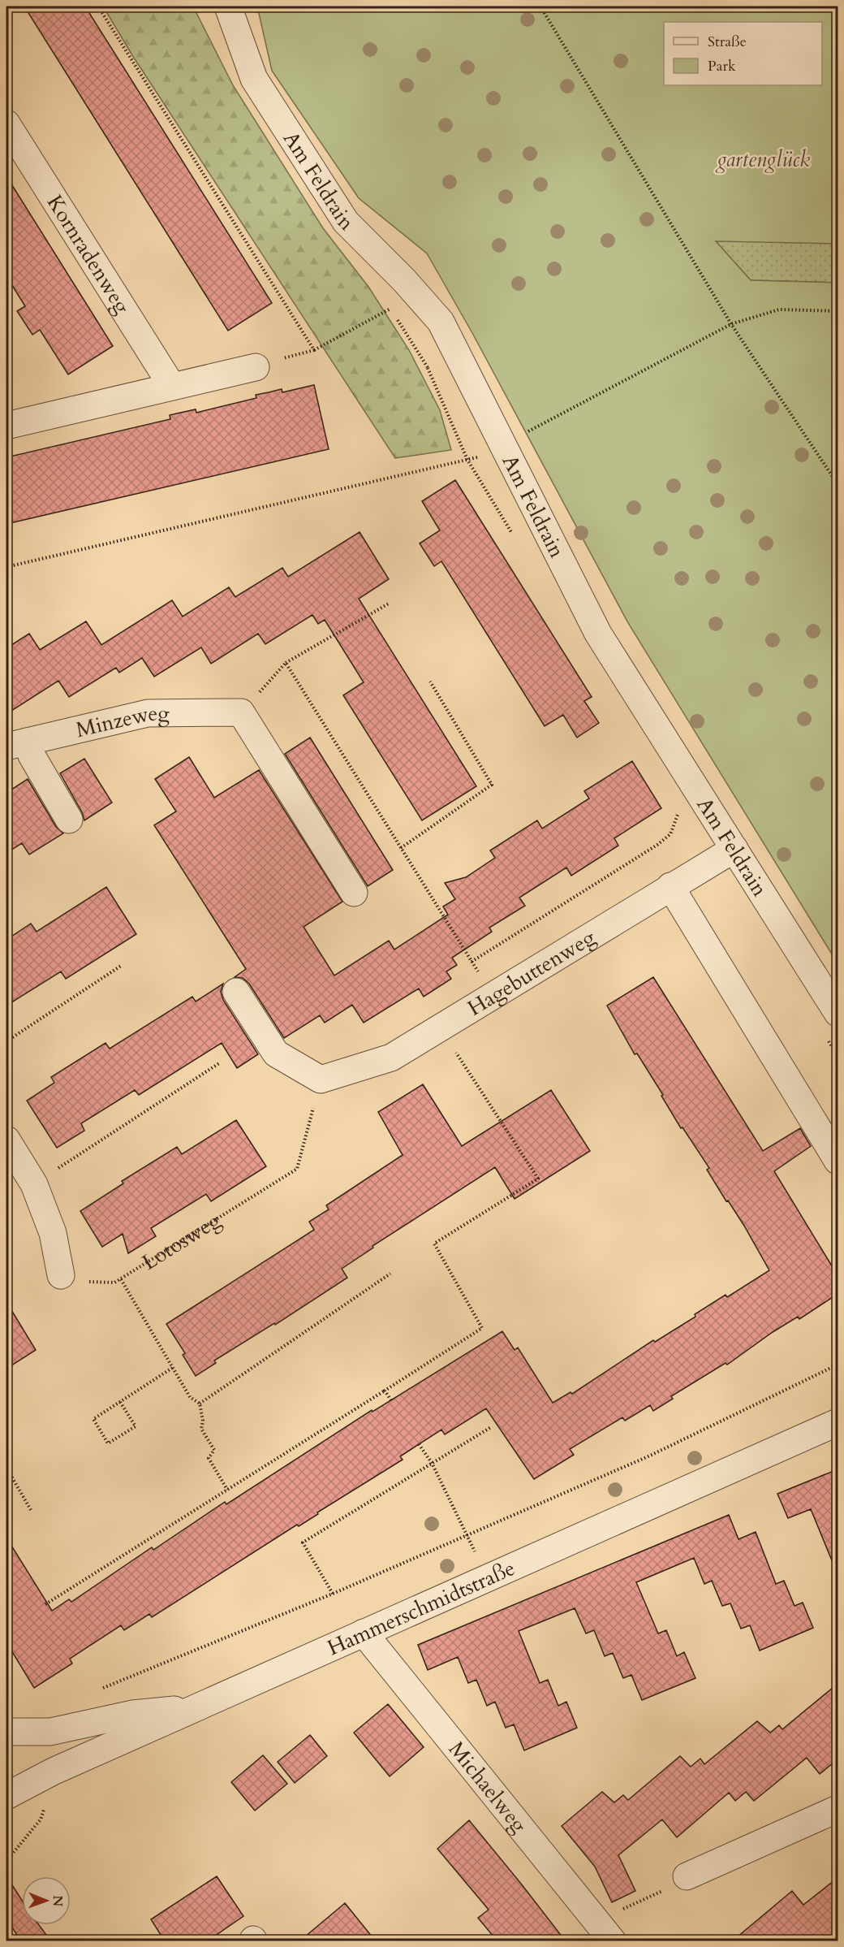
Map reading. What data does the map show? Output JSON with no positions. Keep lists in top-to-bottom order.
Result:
{
  "streets": {
    "street": [
      "Am Feldrain",
      "Kornradenweg",
      "Minzeweg",
      "Hagebuttenweg",
      "Hammerschmidtstraße",
      "Michaelweg"
    ],
    "path": ["Lotosweg"]
  },
  "crossings": [
    ["Am Feldrain", "Hagebuttenweg"],
    ["Hagebuttenweg", "Lotosweg"],
    ["Hammerschmidtstraße", "Michaelweg"]
  ],
  "parks": ["gartenglück"],
  "legend": ["Straße", "Park"],
  "north": "right"
}
